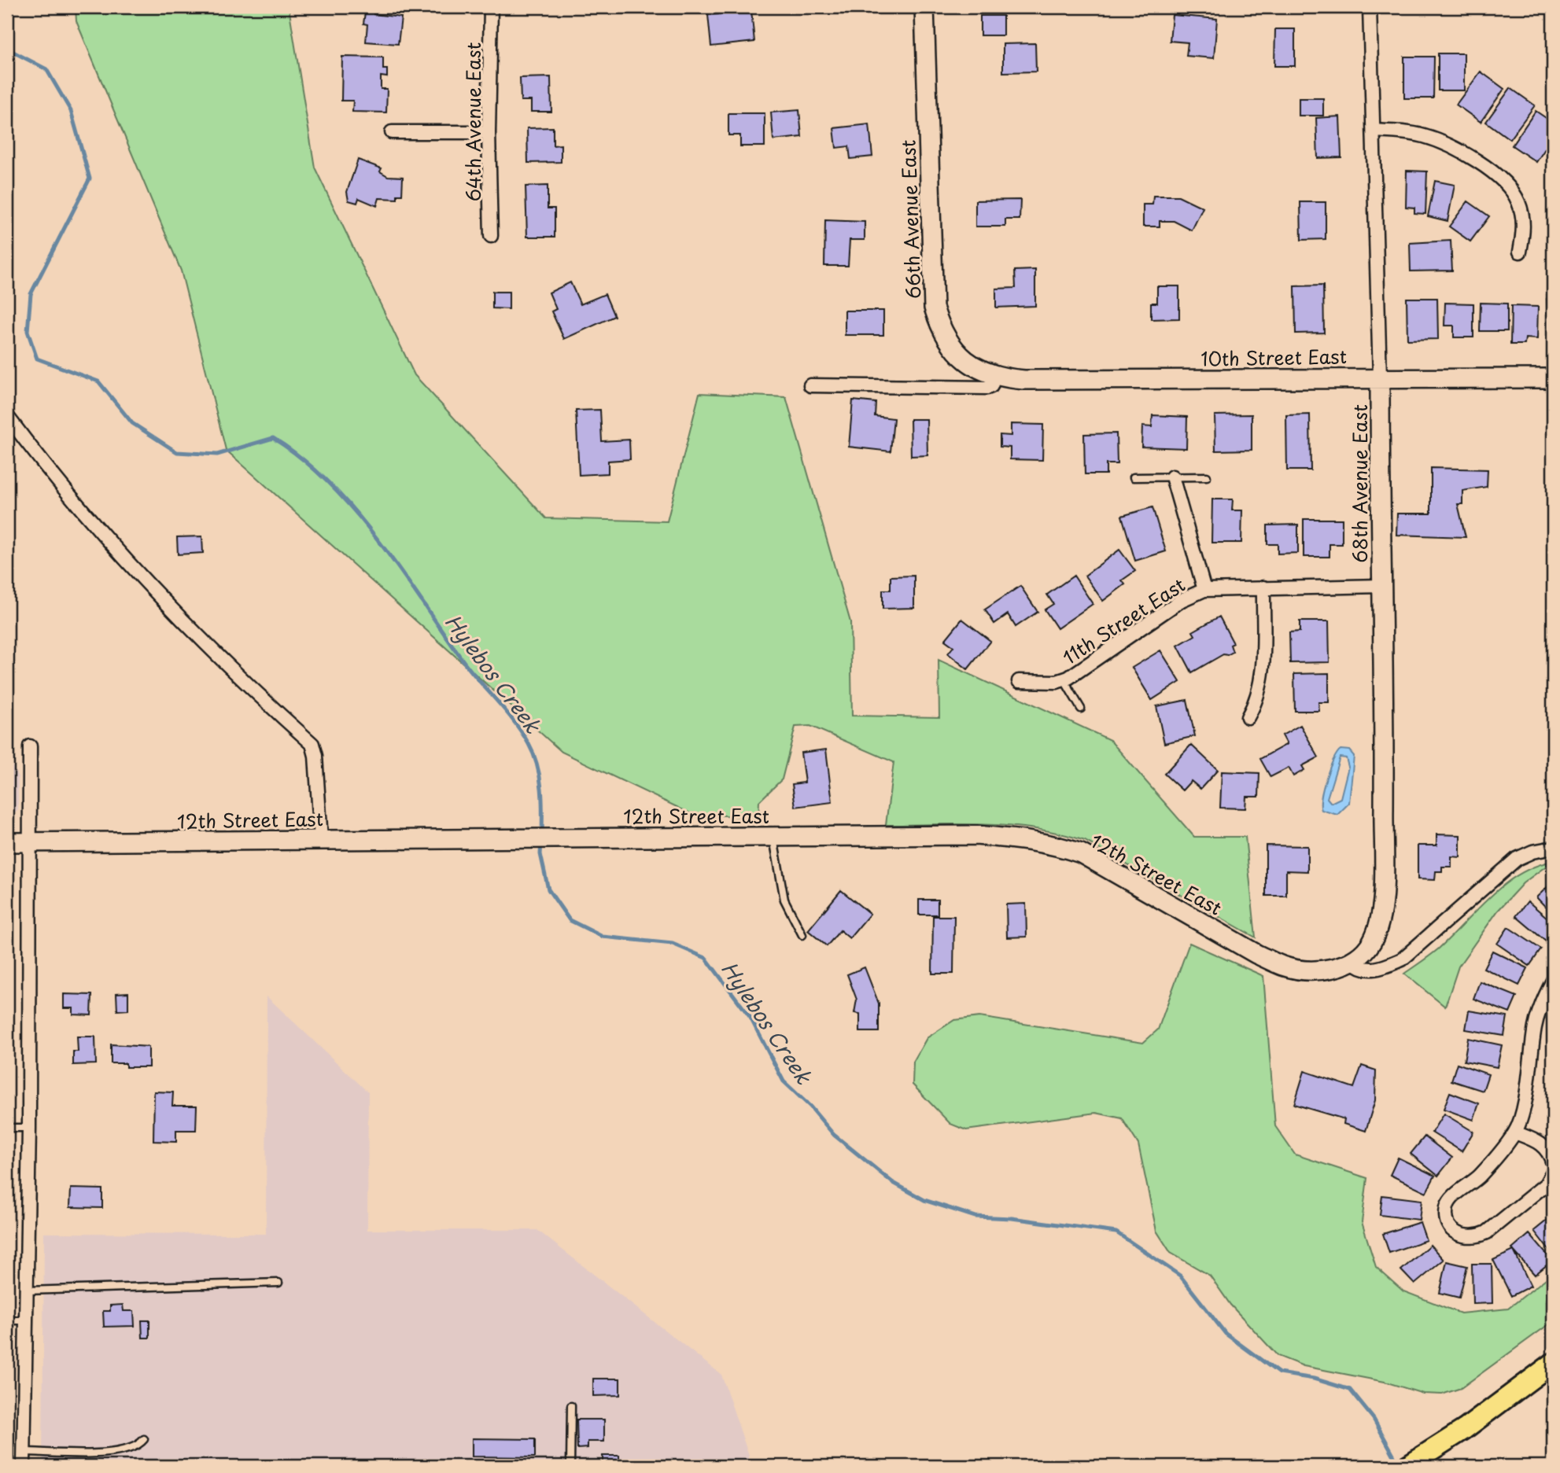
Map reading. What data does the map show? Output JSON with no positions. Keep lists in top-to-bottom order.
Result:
{
  "streets": {
    "street": [
      "64th Avenue East",
      "66th Avenue East",
      "10th Street East",
      "68th Avenue East",
      "11th Street East",
      "12th Street East"
    ]
  },
  "crossings": [
    ["66th Avenue East", "10th Street East"],
    ["10th Street East", "68th Avenue East"],
    ["68th Avenue East", "11th Street East"],
    ["68th Avenue East", "12th Street East"]
  ],
  "water": ["Hylebos Creek"]
}
